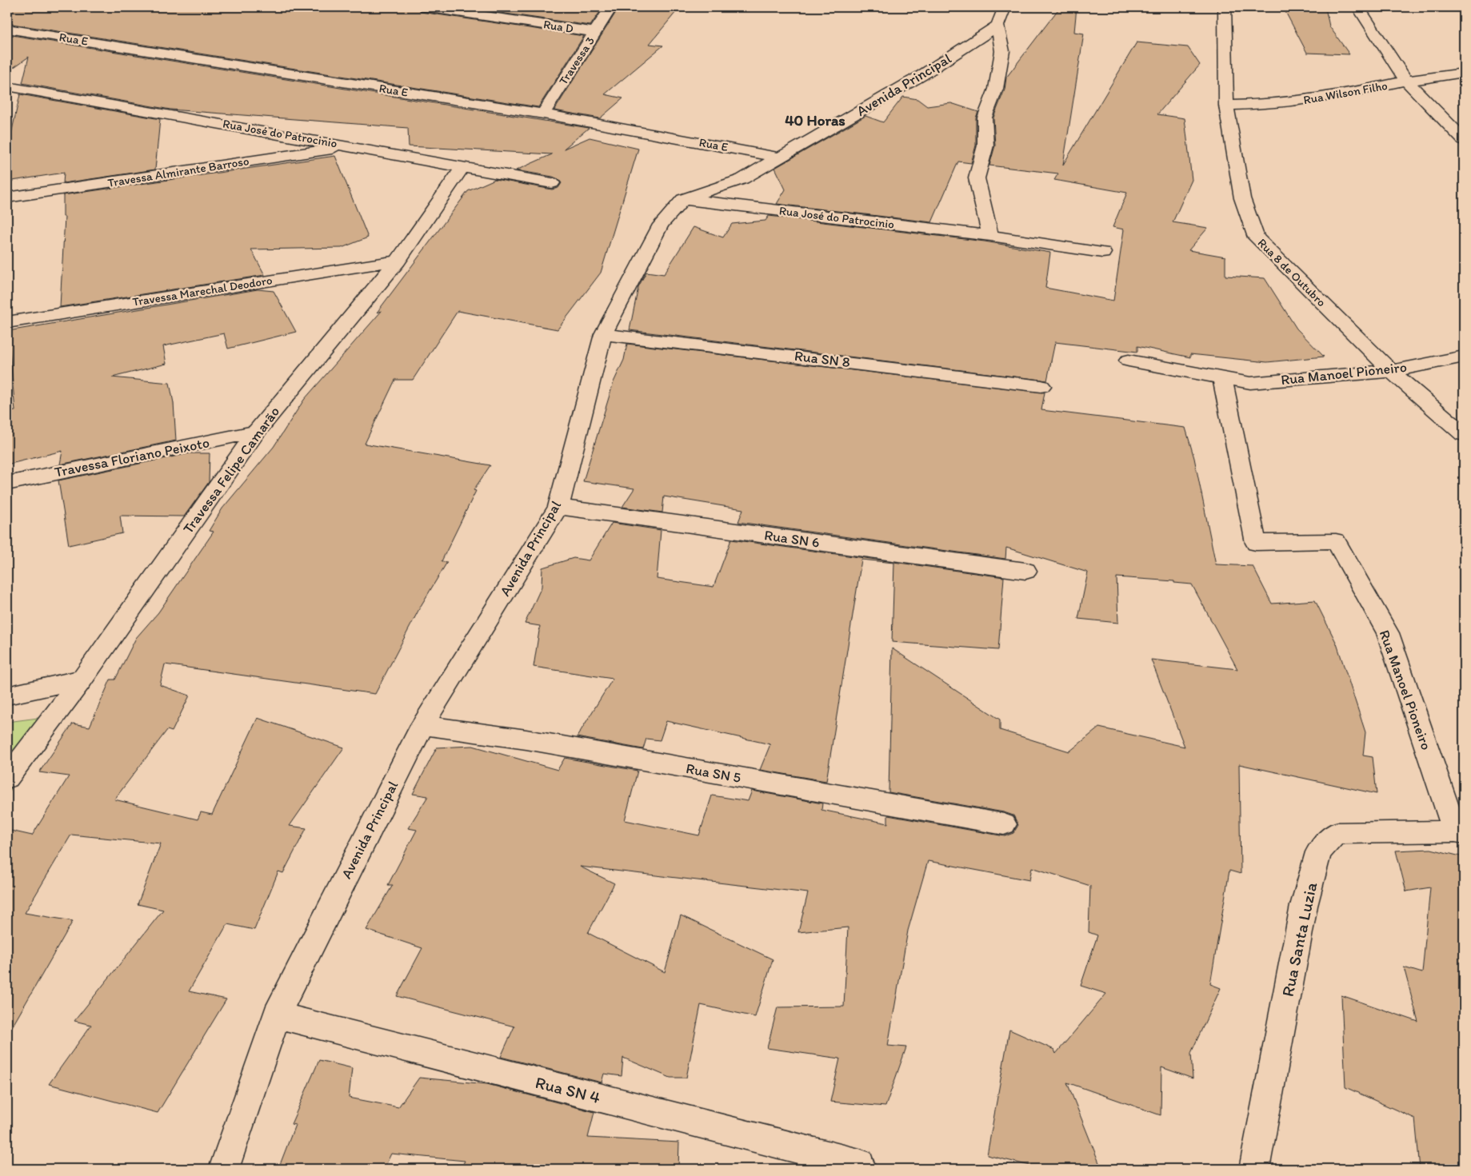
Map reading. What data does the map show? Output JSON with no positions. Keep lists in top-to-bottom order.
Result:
{
  "streets": {
    "street": [
      "Rua D",
      "Rua E",
      "Travessa 3",
      "Avenida Principal",
      "Rua Wilson Filho",
      "Rua José do Patrocinio",
      "Travessa Almirante Barroso",
      "Rua 8 de Outubro",
      "Travessa Marechal Deodoro",
      "Rua SN 8",
      "Rua Manoel Pioneiro",
      "Travessa Floriano Peixoto",
      "Travessa Felipe Camarão",
      "Rua SN 6",
      "Rua SN 5",
      "Rua Santa Luzia",
      "Rua SN 4"
    ]
  },
  "crossings": [
    ["Rua D", "Travessa 3"],
    ["Rua E", "Travessa 3"],
    ["Rua E", "Avenida Principal"],
    ["Avenida Principal", "Rua José do Patrocinio"],
    ["Avenida Principal", "Rua SN 8"],
    ["Avenida Principal", "Rua SN 6"],
    ["Avenida Principal", "Rua SN 5"],
    ["Avenida Principal", "Rua SN 4"],
    ["Rua Wilson Filho", "Rua 8 de Outubro"],
    ["Rua José do Patrocinio", "Travessa Almirante Barroso"],
    ["Rua José do Patrocinio", "Travessa Felipe Camarão"],
    ["Rua 8 de Outubro", "Rua Manoel Pioneiro"],
    ["Travessa Marechal Deodoro", "Travessa Felipe Camarão"],
    ["Rua Manoel Pioneiro", "Rua Santa Luzia"],
    ["Travessa Floriano Peixoto", "Travessa Felipe Camarão"]
  ],
  "districts": ["40 Horas"]
}
